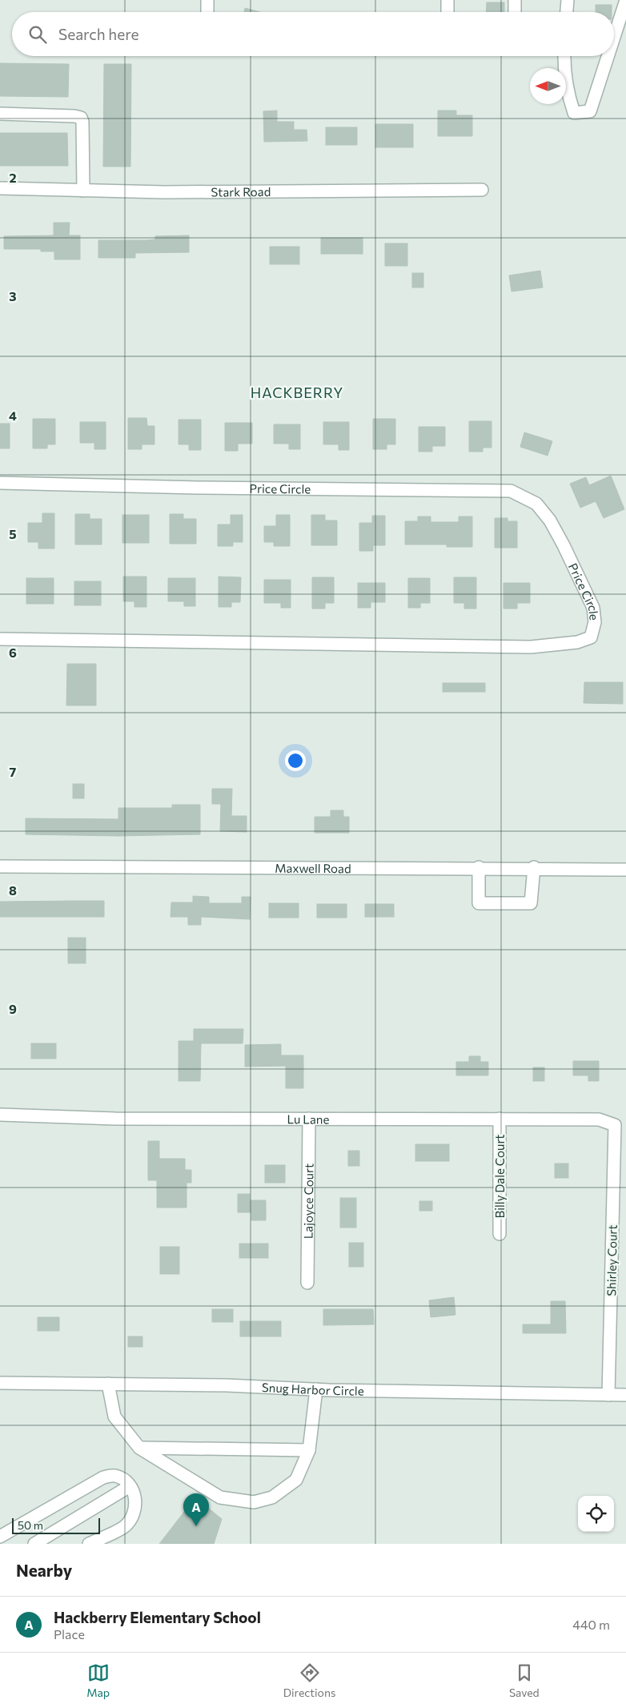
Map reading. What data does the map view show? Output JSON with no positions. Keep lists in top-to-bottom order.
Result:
{
  "streets": {
    "street": [
      "Stark Road",
      "Price Circle",
      "Maxwell Road",
      "Lu Lane",
      "Billy Dale Court",
      "Lajoyce Court",
      "Shirley Court",
      "Snug Harbor Circle"
    ]
  },
  "crossings": [
    ["Lu Lane", "Billy Dale Court"],
    ["Lu Lane", "Lajoyce Court"],
    ["Lu Lane", "Shirley Court"],
    ["Shirley Court", "Snug Harbor Circle"]
  ],
  "districts": ["HACKBERRY"],
  "scale_bar": "50 m",
  "north": "left",
  "page": {
    "search": "Search here",
    "pins": "A",
    "scale": "50 m",
    "heading": "Nearby",
    "list": [
      {
        "mark": "A",
        "name": "Hackberry Elementary School",
        "note": "Place",
        "value": "440 m"
      }
    ],
    "nav": ["Map", "Directions", "Saved"]
  },
  "grid": {
    "rows": [
      "2",
      "3",
      "4",
      "5",
      "6",
      "7",
      "8",
      "9"
    ]
  }
}
